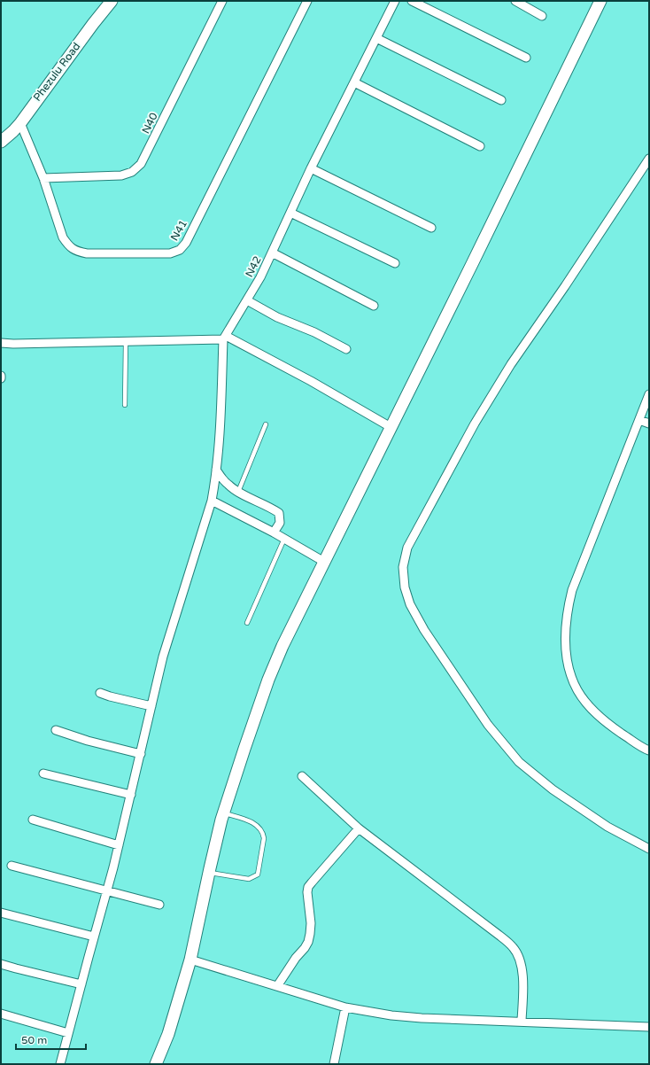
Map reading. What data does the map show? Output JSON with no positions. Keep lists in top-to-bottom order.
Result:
{
  "streets": {
    "street": [
      "Phezulu Road",
      "N40",
      "N41",
      "N42"
    ]
  },
  "crossings": [
    ["Phezulu Road", "N41"],
    ["N40", "N41"]
  ],
  "scale_bar": "50 m"
}
